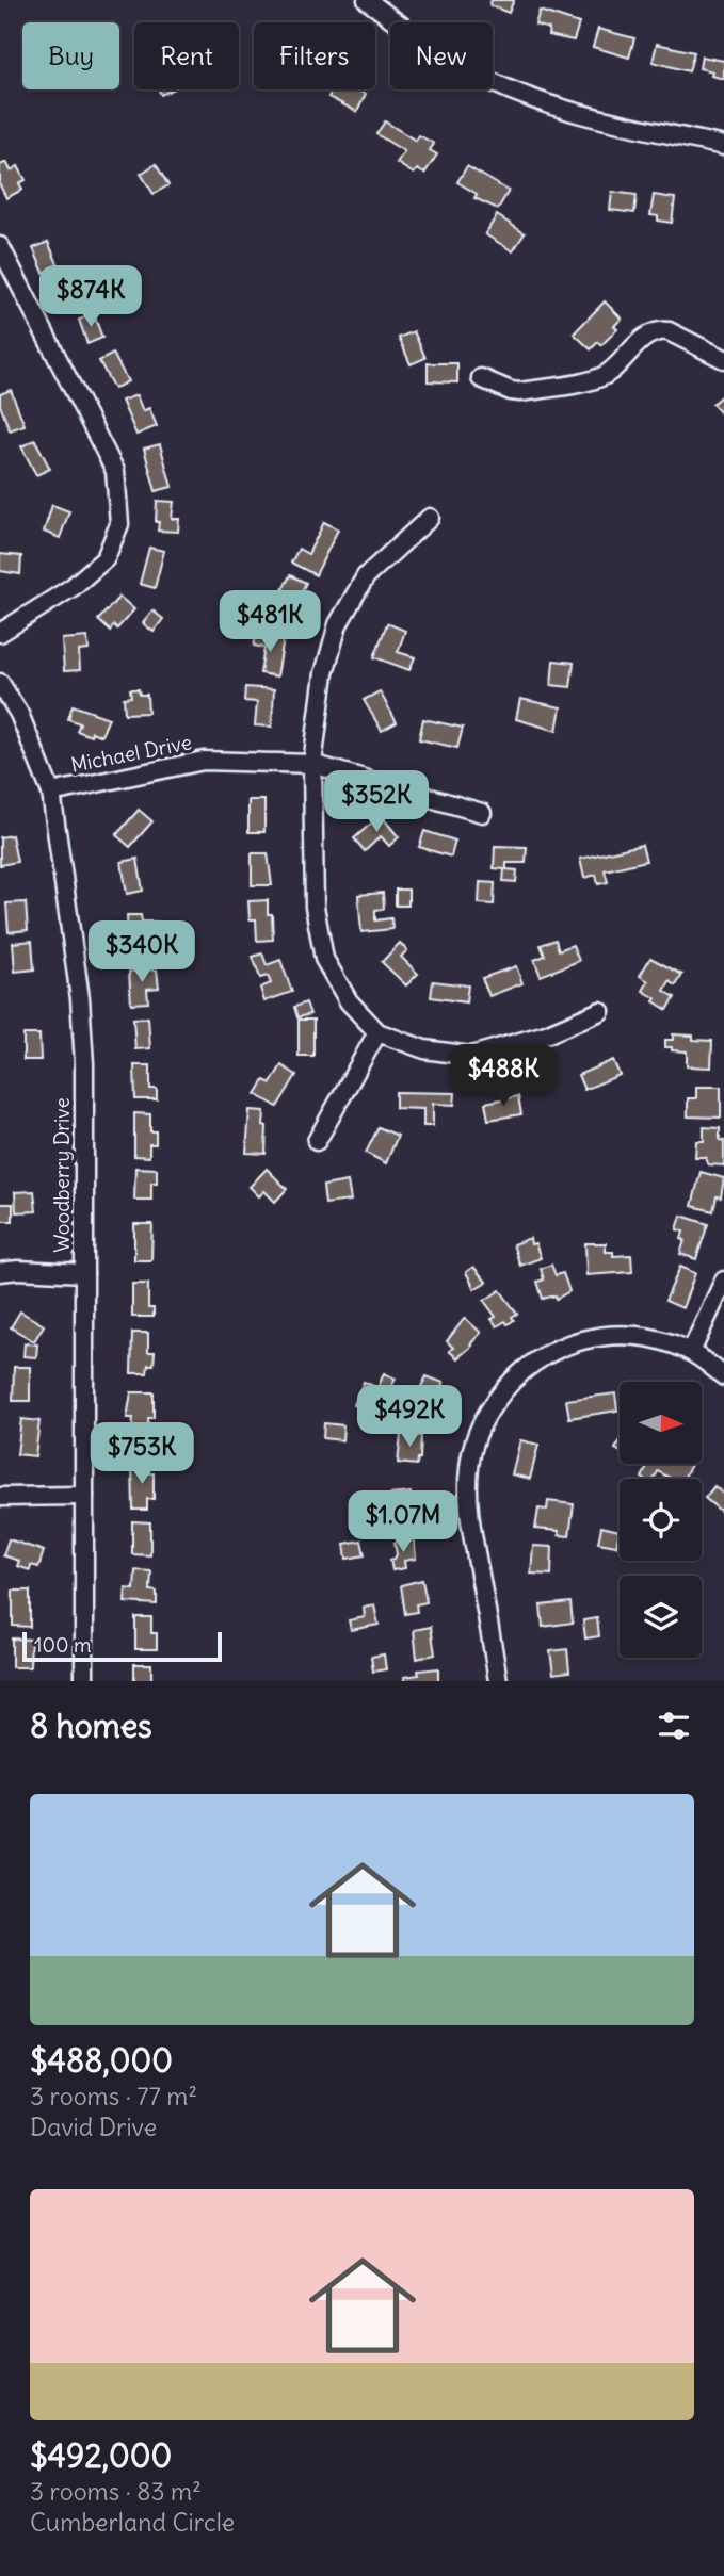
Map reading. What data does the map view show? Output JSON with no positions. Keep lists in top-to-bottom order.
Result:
{
  "streets": {
    "street": ["Michael Drive", "Woodberry Drive"]
  },
  "crossings": [
    ["Michael Drive", "Woodberry Drive"]
  ],
  "scale_bar": "100 m",
  "north": "right",
  "page": {
    "chip": [
      "Buy",
      "Rent",
      "Filters",
      "New"
    ],
    "price": [
      "$874K",
      "$481K",
      "$352K",
      "$340K",
      "$488K",
      "$492K",
      "$753K",
      "$1.07M"
    ],
    "scale": "100 m",
    "heading": "8 homes",
    "list": [
      {
        "name": "$488,000",
        "note": "3 rooms · 77 m² · David Drive"
      },
      {
        "name": "$492,000",
        "note": "3 rooms · 83 m² · Cumberland Circle"
      }
    ]
  }
}
